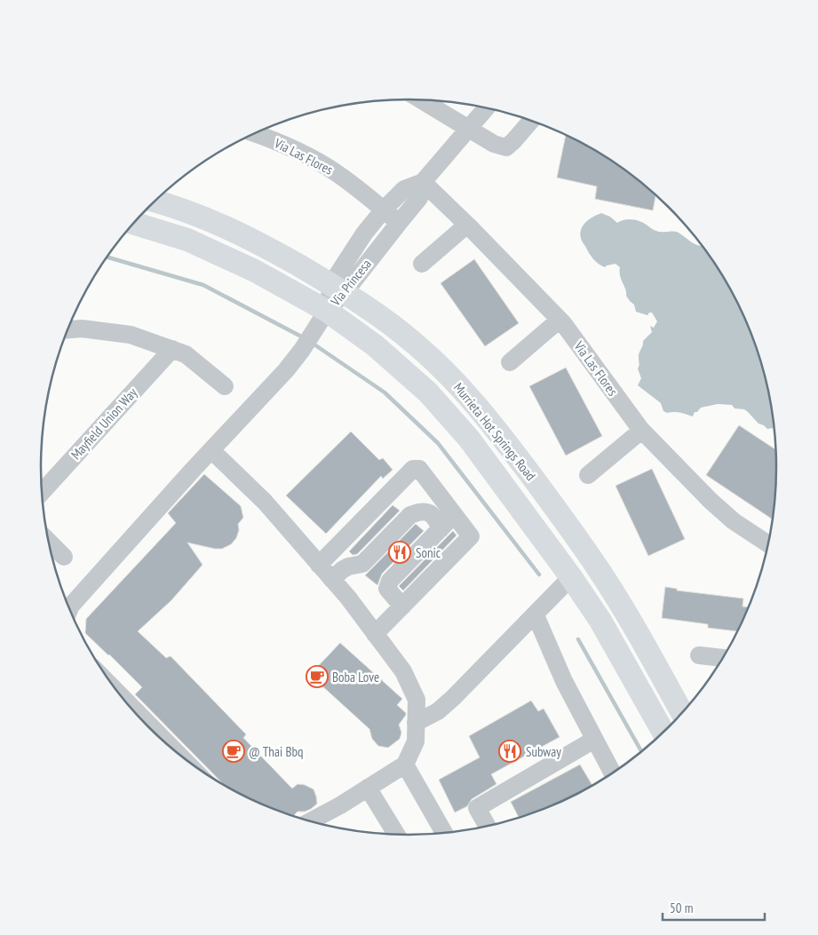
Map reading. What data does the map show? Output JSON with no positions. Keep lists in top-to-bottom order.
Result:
{
  "streets": {
    "main road": ["Murrieta Hot Springs Road"],
    "street": ["Via Las Flores", "Via Princesa", "Mayfield Union Way"]
  },
  "crossings": [
    ["Via Las Flores", "Via Princesa"],
    ["Via Princesa", "Murrieta Hot Springs Road"]
  ],
  "places": {
    "restaurant": ["Sonic", "Subway"],
    "cafe": ["Boba Love", "@ Thai Bbq"]
  },
  "scale_bar": "50 m"
}
